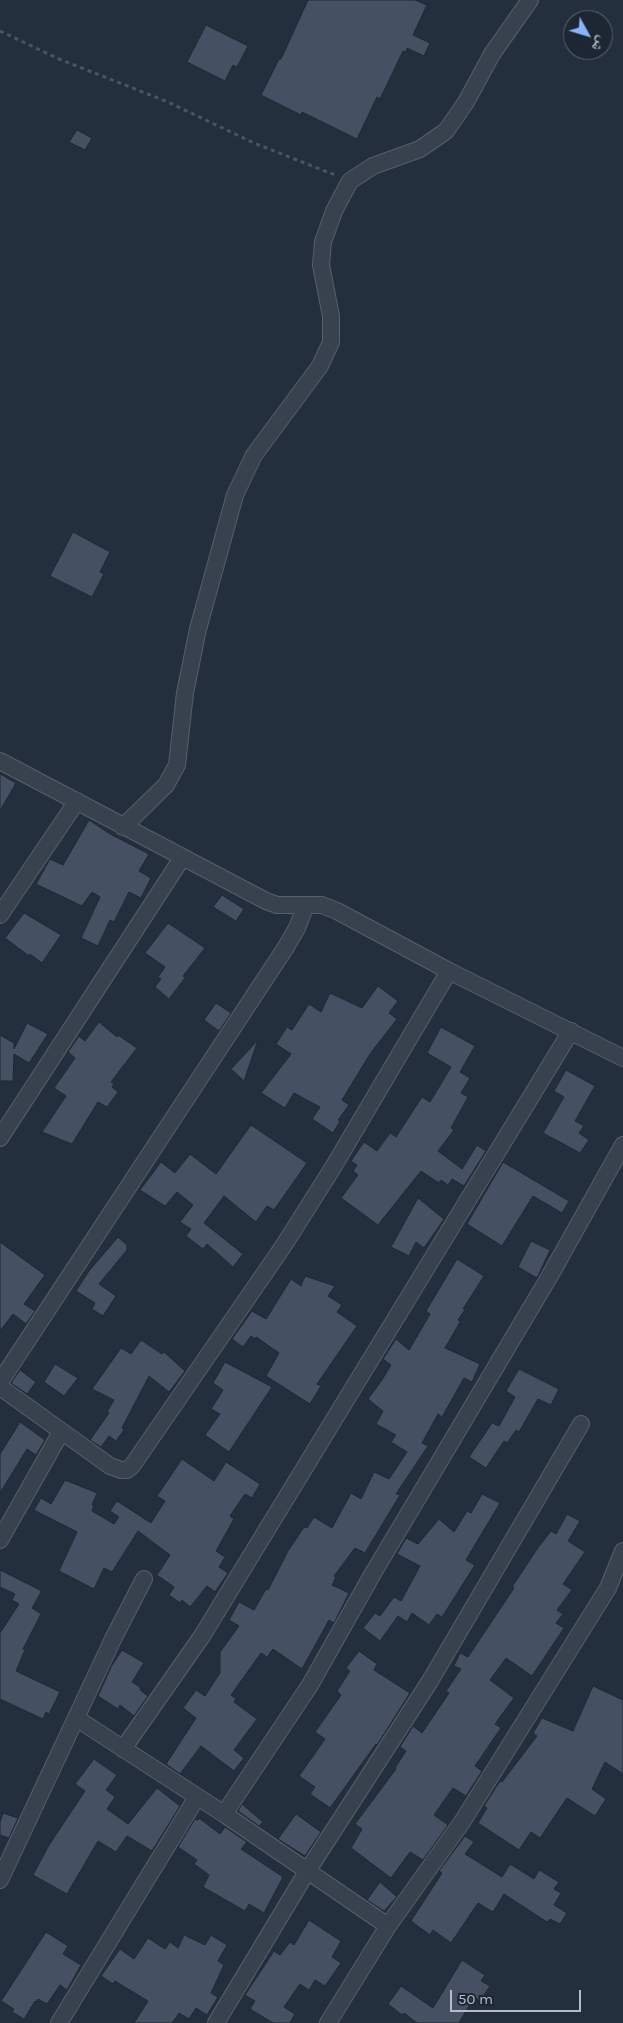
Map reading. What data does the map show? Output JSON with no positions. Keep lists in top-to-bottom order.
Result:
{
  "scale_bar": "50 m",
  "north": "bottom right"
}
